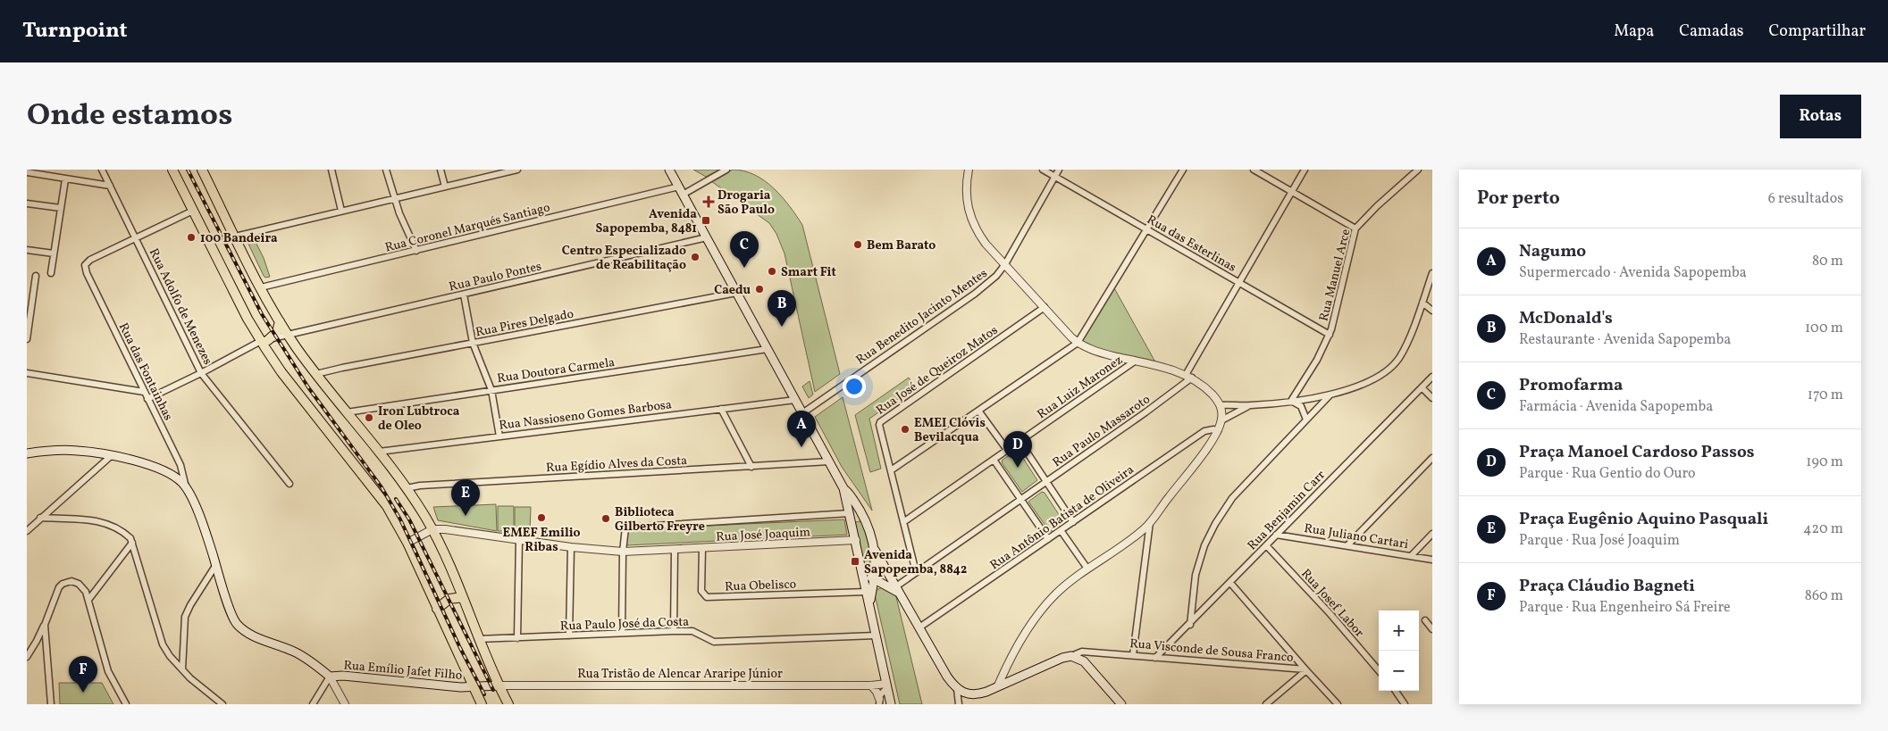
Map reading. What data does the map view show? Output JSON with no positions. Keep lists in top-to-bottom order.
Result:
{
  "streets": {
    "main road": ["Rua Visconde de Sousa Franco", "Rua Emílio Jafet Filho", "Rua Tristão de Alencar Araripe Júnior"],
    "street": [
      "Rua Coronel Marqués Santiago",
      "Rua das Esterlinas",
      "Rua Manuel Arce",
      "Rua Paulo Pontes",
      "Rua Adolfo de Menezes",
      "Rua Benedito Jacinto Mentes",
      "Rua Pires Delgado",
      "Rua Doutora Carmela",
      "Rua José de Queiroz Matos",
      "Rua das Fontainhas",
      "Rua Luiz Maronez",
      "Rua Nassioseno Gomes Barbosa",
      "Rua Paulo Massaroto",
      "Rua Egídio Alves da Costa",
      "Rua Benjamin Carr",
      "Rua Antônio Batista de Oliveira",
      "Rua José Joaquim",
      "Rua Juliano Cartari",
      "Rua Obelisco",
      "Rua Josef Labor",
      "Rua Paulo José da Costa"
    ]
  },
  "crossings": [
    ["Rua das Esterlinas", "Rua Manuel Arce"],
    ["Rua das Esterlinas", "Rua Benedito Jacinto Mentes"],
    ["Rua Paulo Pontes", "Rua Adolfo de Menezes"],
    ["Rua Paulo Pontes", "Rua das Fontainhas"],
    ["Rua Adolfo de Menezes", "Rua das Fontainhas"],
    ["Rua José de Queiroz Matos", "Rua Luiz Maronez"],
    ["Rua José de Queiroz Matos", "Rua Paulo Massaroto"],
    ["Rua Benjamin Carr", "Rua Juliano Cartari"],
    ["Rua Benjamin Carr", "Rua Josef Labor"],
    ["Rua Benjamin Carr", "Rua Visconde de Sousa Franco"],
    ["Rua José Joaquim", "Rua Obelisco"],
    ["Rua Emílio Jafet Filho", "Rua Tristão de Alencar Araripe Júnior"]
  ],
  "places": {
    "health": ["Drogaria São Paulo"],
    "transit": ["Avenida Sapopemba, 8481", "Avenida Sapopemba, 8842"],
    "other": [
      "100 Bandeira",
      "Bem Barato",
      "Centro Especializado de Reabilitação",
      "Smart Fit",
      "Caedu",
      "Iron Lubtroca de Oleo",
      "EMEI Clóvis Bevilacqua",
      "EMEF Emilio Ribas",
      "Biblioteca Gilberto Freyre"
    ]
  },
  "page": {
    "header": "Turnpoint",
    "nav": ["Mapa", "Camadas", "Compartilhar"],
    "title": "Onde estamos",
    "buttons": "Rotas",
    "heading": ["Por perto", "6 resultados"],
    "list": [
      {
        "mark": "A",
        "name": "Nagumo",
        "note": "Supermercado · Avenida Sapopemba",
        "value": "80 m"
      },
      {
        "mark": "B",
        "name": "McDonald's",
        "note": "Restaurante · Avenida Sapopemba",
        "value": "100 m"
      },
      {
        "mark": "C",
        "name": "Promofarma",
        "note": "Farmácia · Avenida Sapopemba",
        "value": "170 m"
      },
      {
        "mark": "D",
        "name": "Praça Manoel Cardoso Passos",
        "note": "Parque · Rua Gentio do Ouro",
        "value": "190 m"
      },
      {
        "mark": "E",
        "name": "Praça Eugênio Aquino Pasquali",
        "note": "Parque · Rua José Joaquim",
        "value": "420 m"
      },
      {
        "mark": "F",
        "name": "Praça Cláudio Bagneti",
        "note": "Parque · Rua Engenheiro Sá Freire",
        "value": "860 m"
      }
    ],
    "pins": [
      "C",
      "B",
      "A",
      "D",
      "E",
      "F"
    ],
    "map_buttons": ["+", "−"]
  }
}
